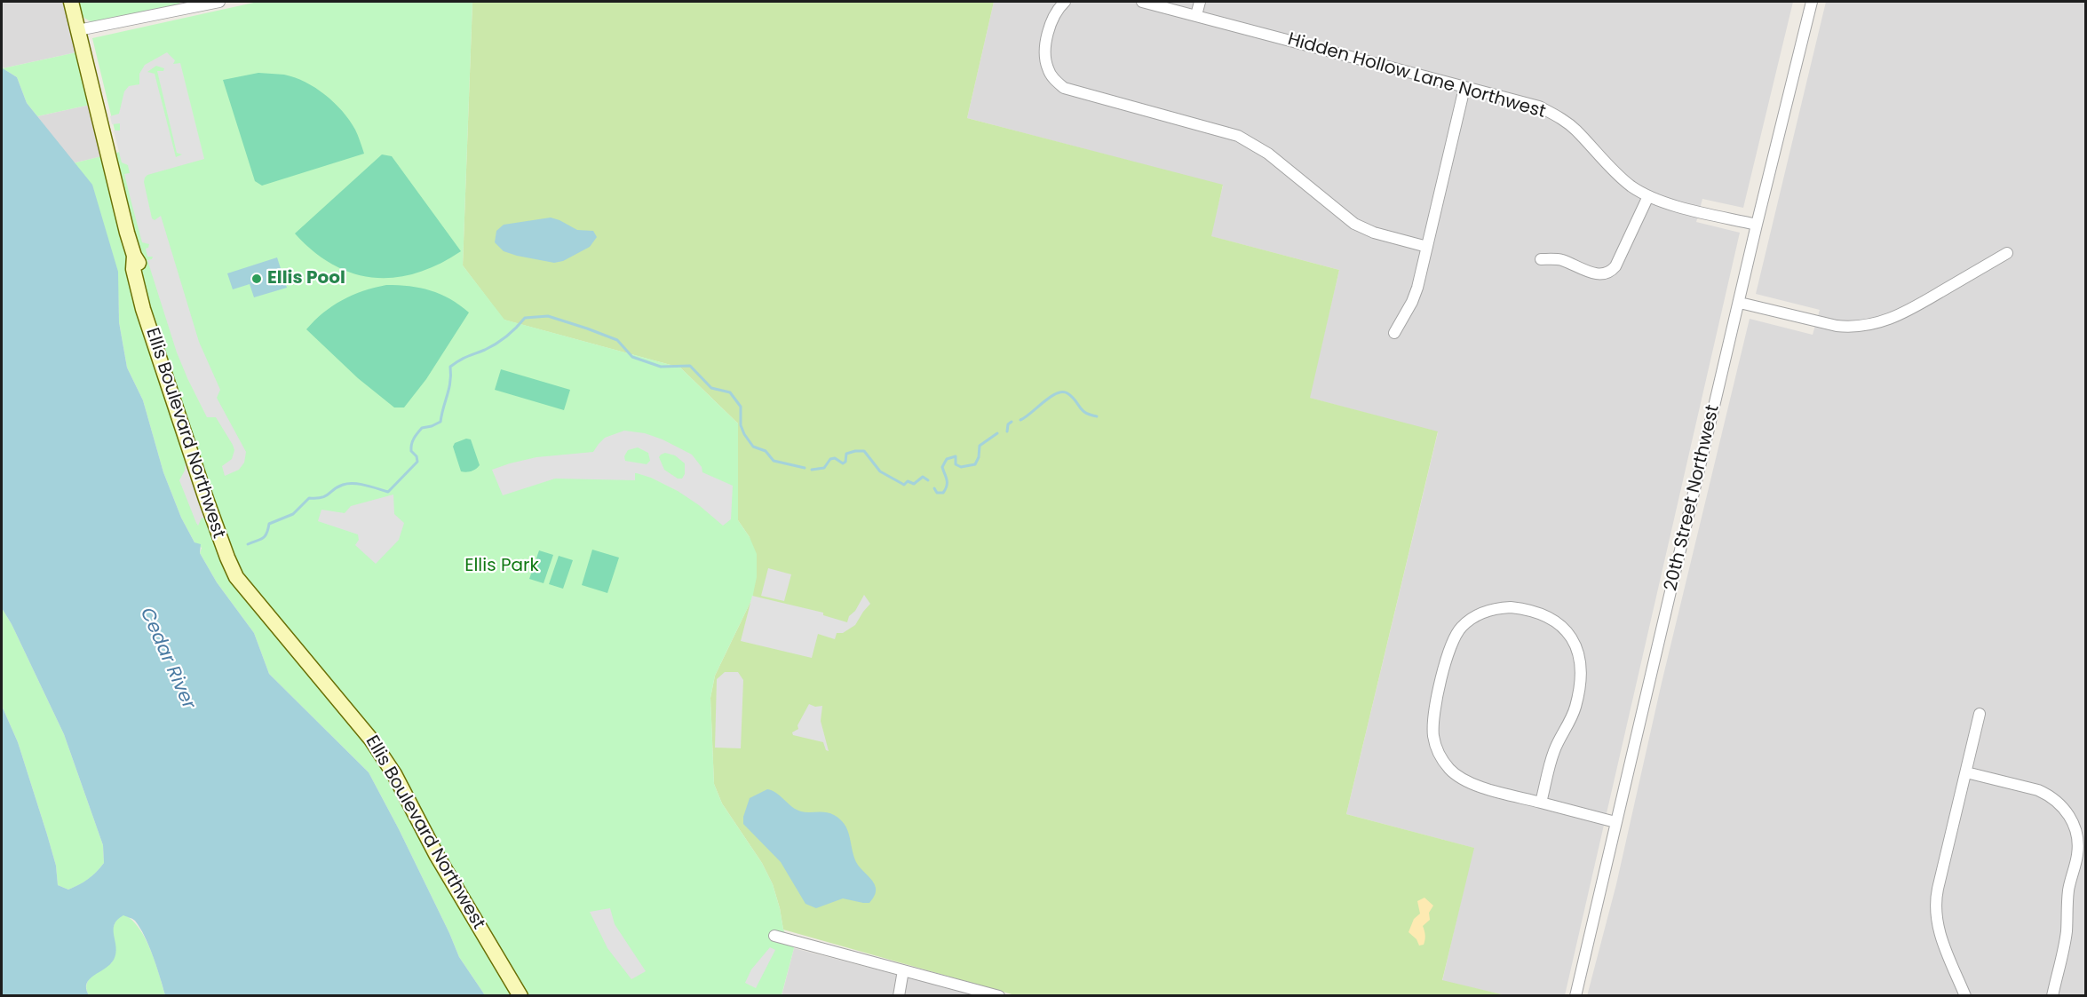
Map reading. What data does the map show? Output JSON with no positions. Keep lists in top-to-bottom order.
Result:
{
  "streets": {
    "street": ["Hidden Hollow Lane Northwest", "Ellis Boulevard Northwest", "20th Street Northwest"]
  },
  "crossings": [
    ["Hidden Hollow Lane Northwest", "20th Street Northwest"]
  ],
  "water": ["Cedar River"],
  "parks": ["Ellis Park"],
  "places": ["Ellis Pool"]
}
